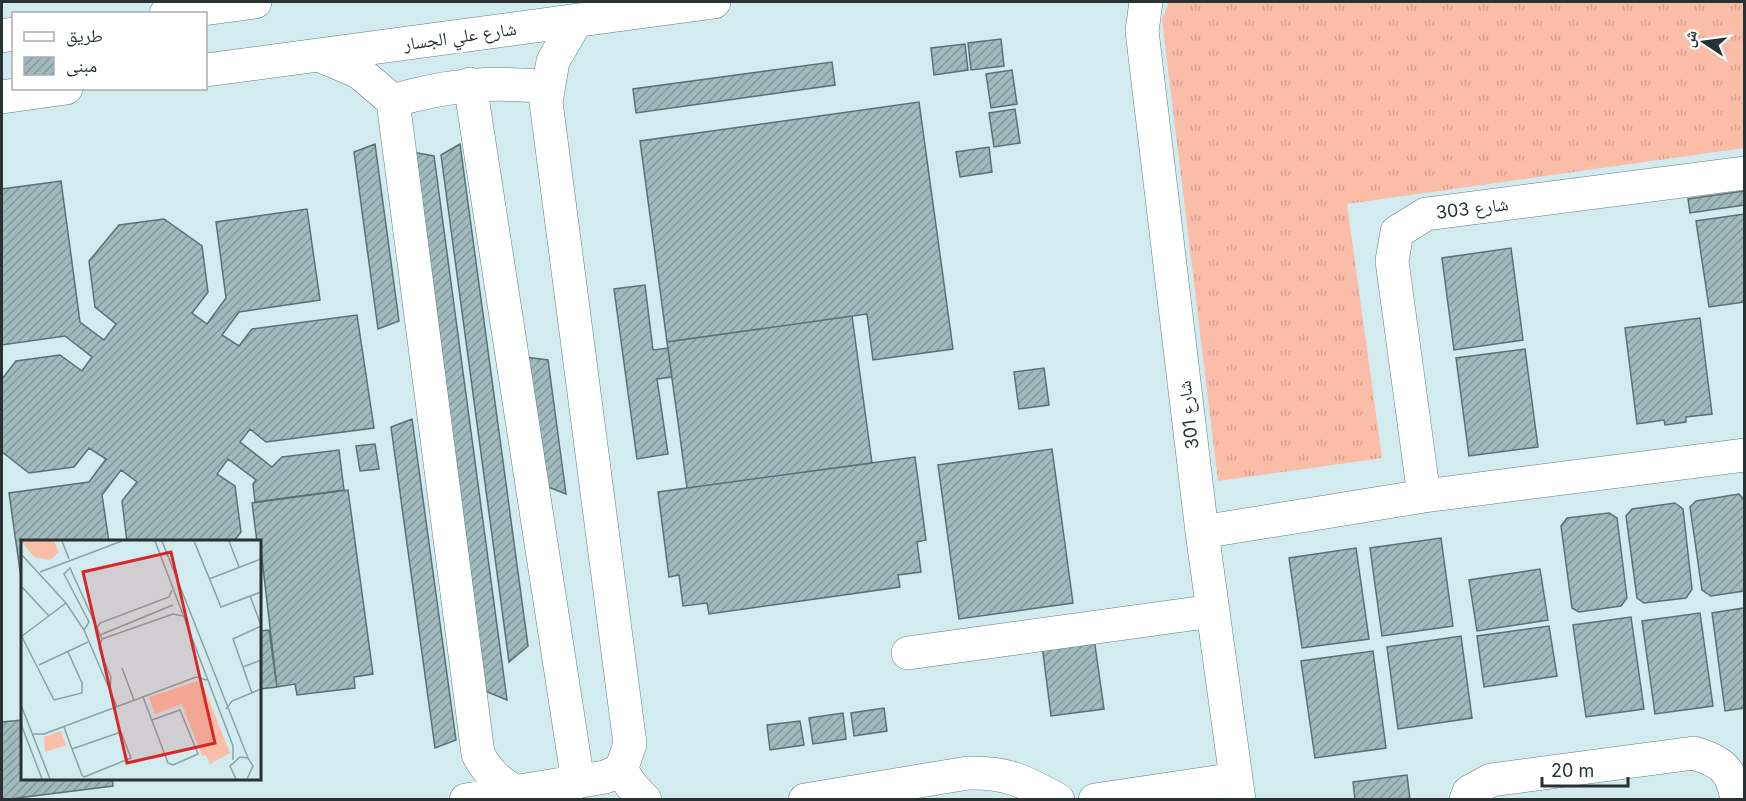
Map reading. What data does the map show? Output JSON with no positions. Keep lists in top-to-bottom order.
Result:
{
  "streets": {
    "street": ["شارع علي الجسار", "شارع 303", "شارع 301"]
  },
  "legend": ["طريق", "مبنى"],
  "scale_bar": "20 m",
  "north": "left"
}
